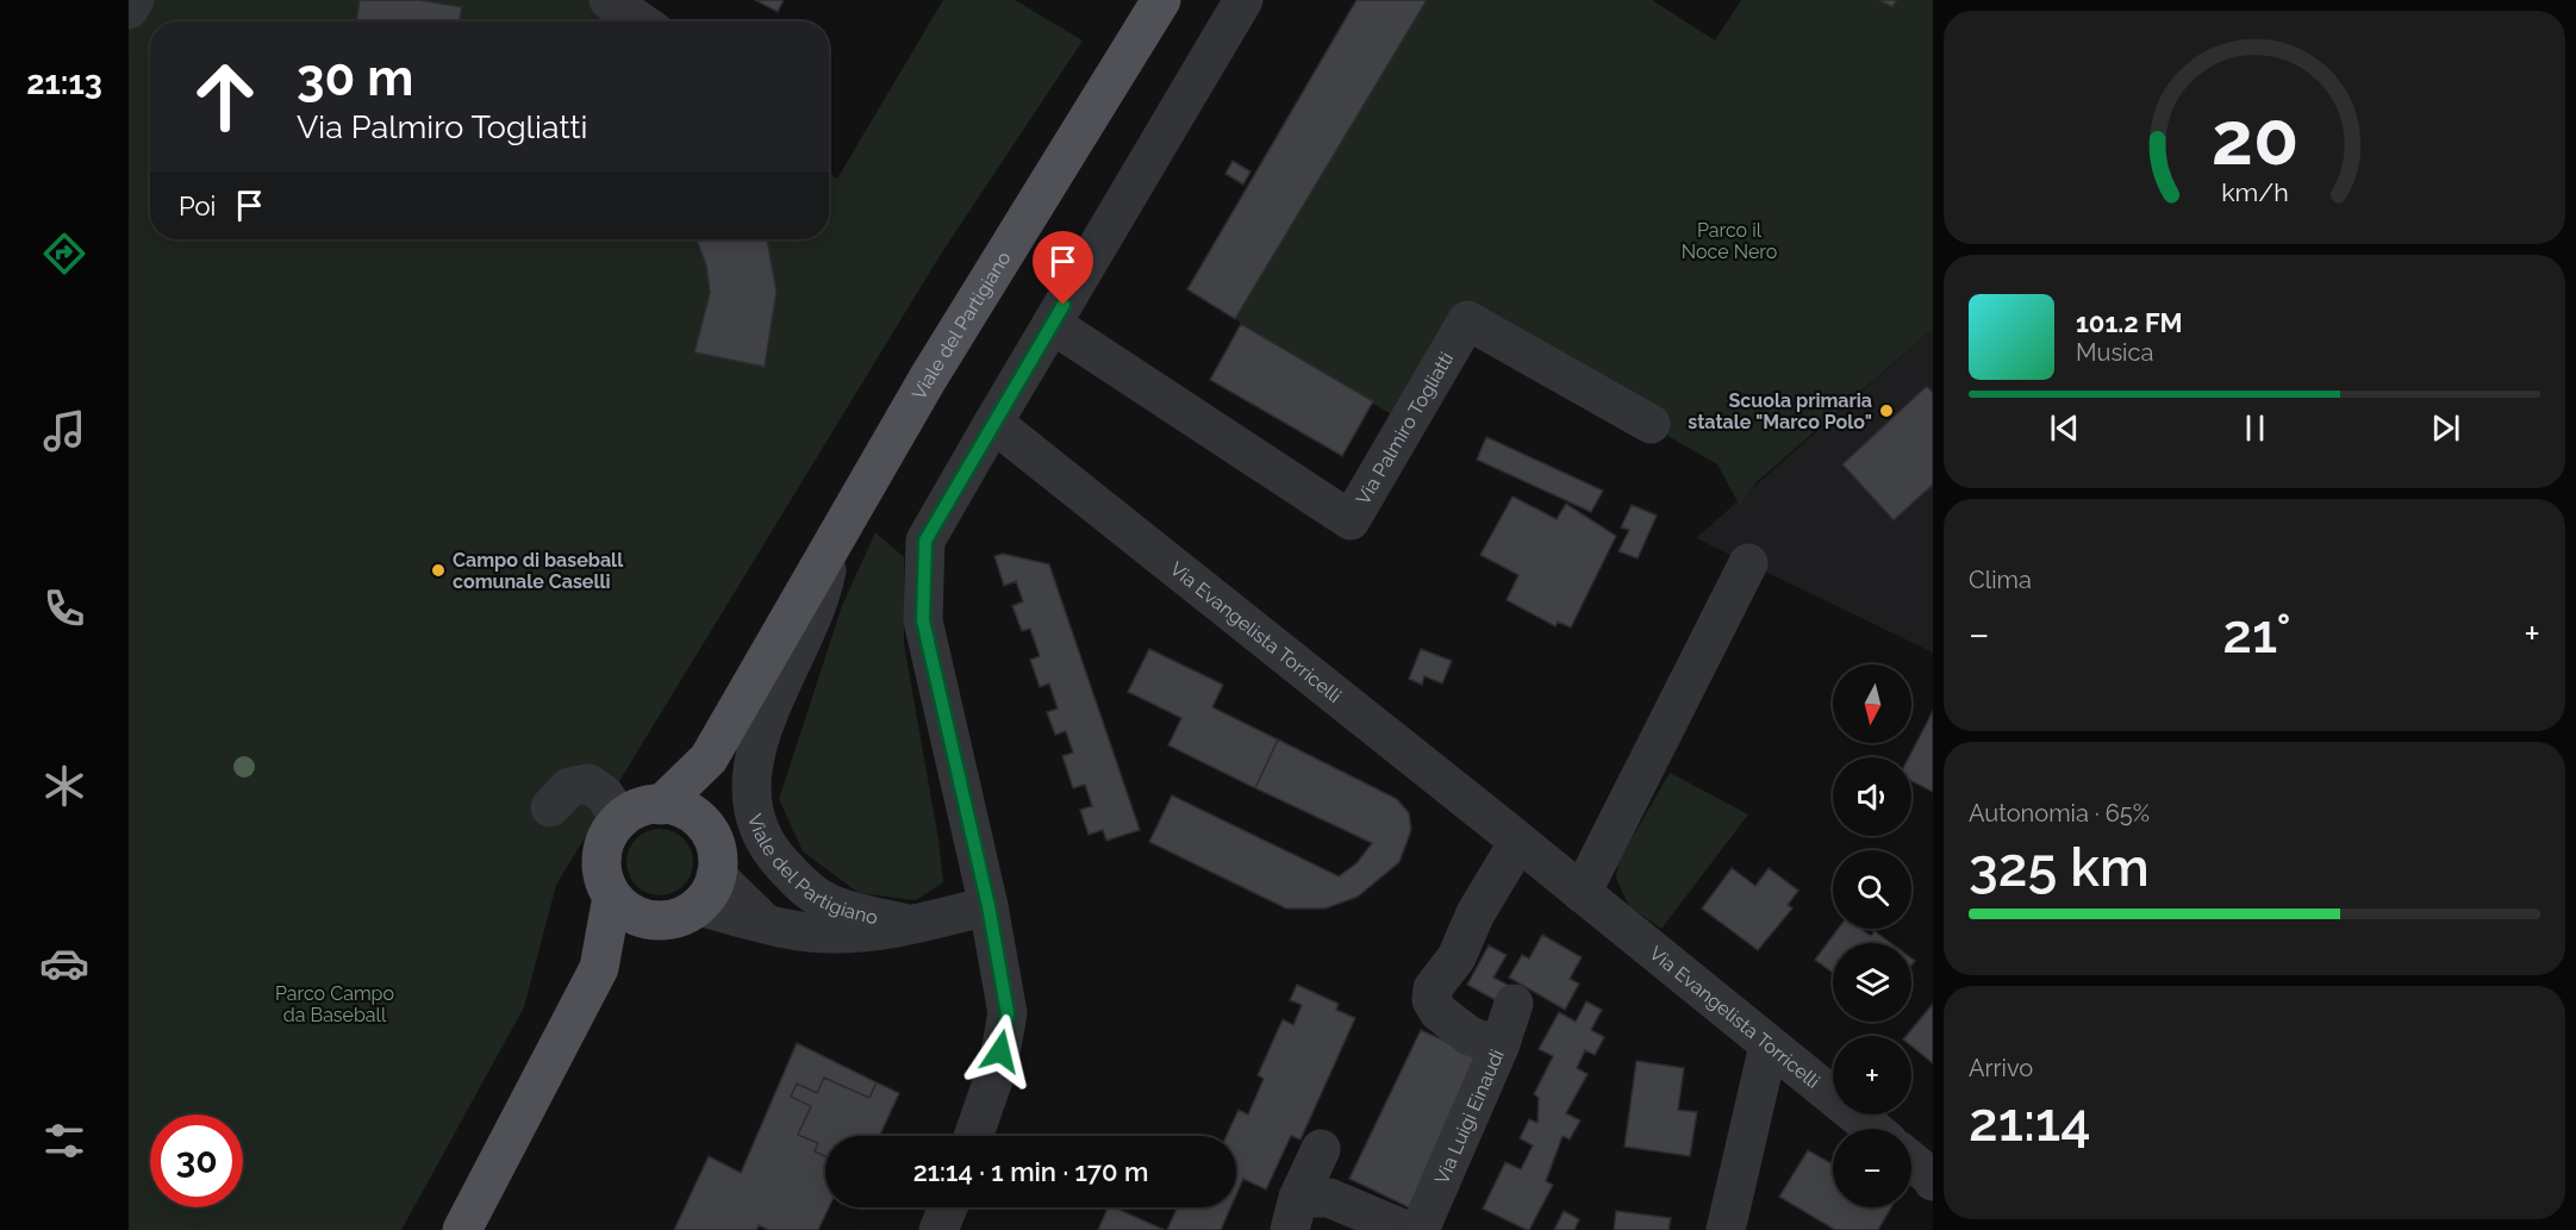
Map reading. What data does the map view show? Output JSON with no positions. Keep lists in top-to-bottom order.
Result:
{
  "streets": {
    "main road": ["Viale del Partigiano"],
    "street": ["Via Palmiro Togliatti", "Via Evangelista Torricelli", "Via Luigi Einaudi"]
  },
  "parks": ["Parco il Noce Nero", "Parco Campo da Baseball"],
  "places": ["Scuola primaria statale \"Marco Polo\"", "Campo di baseball comunale Caselli"],
  "north": "bottom",
  "page": {
    "tabs": "21:13",
    "turn": ["30 m", "Via Palmiro Togliatti"],
    "then": "Poi",
    "song": ["101.2 FM", "Musica"],
    "tile": [
      "Clima",
      ["Autonomia · 65%", "325 km"],
      ["Arrivo", "21:14"]
    ],
    "heat": ["−", "21°", "+"],
    "map_buttons": ["+", "−"],
    "limit": "30",
    "trip": "21:14 · 1 min · 170 m",
    "gauge": ["20", "km/h"]
  }
}
